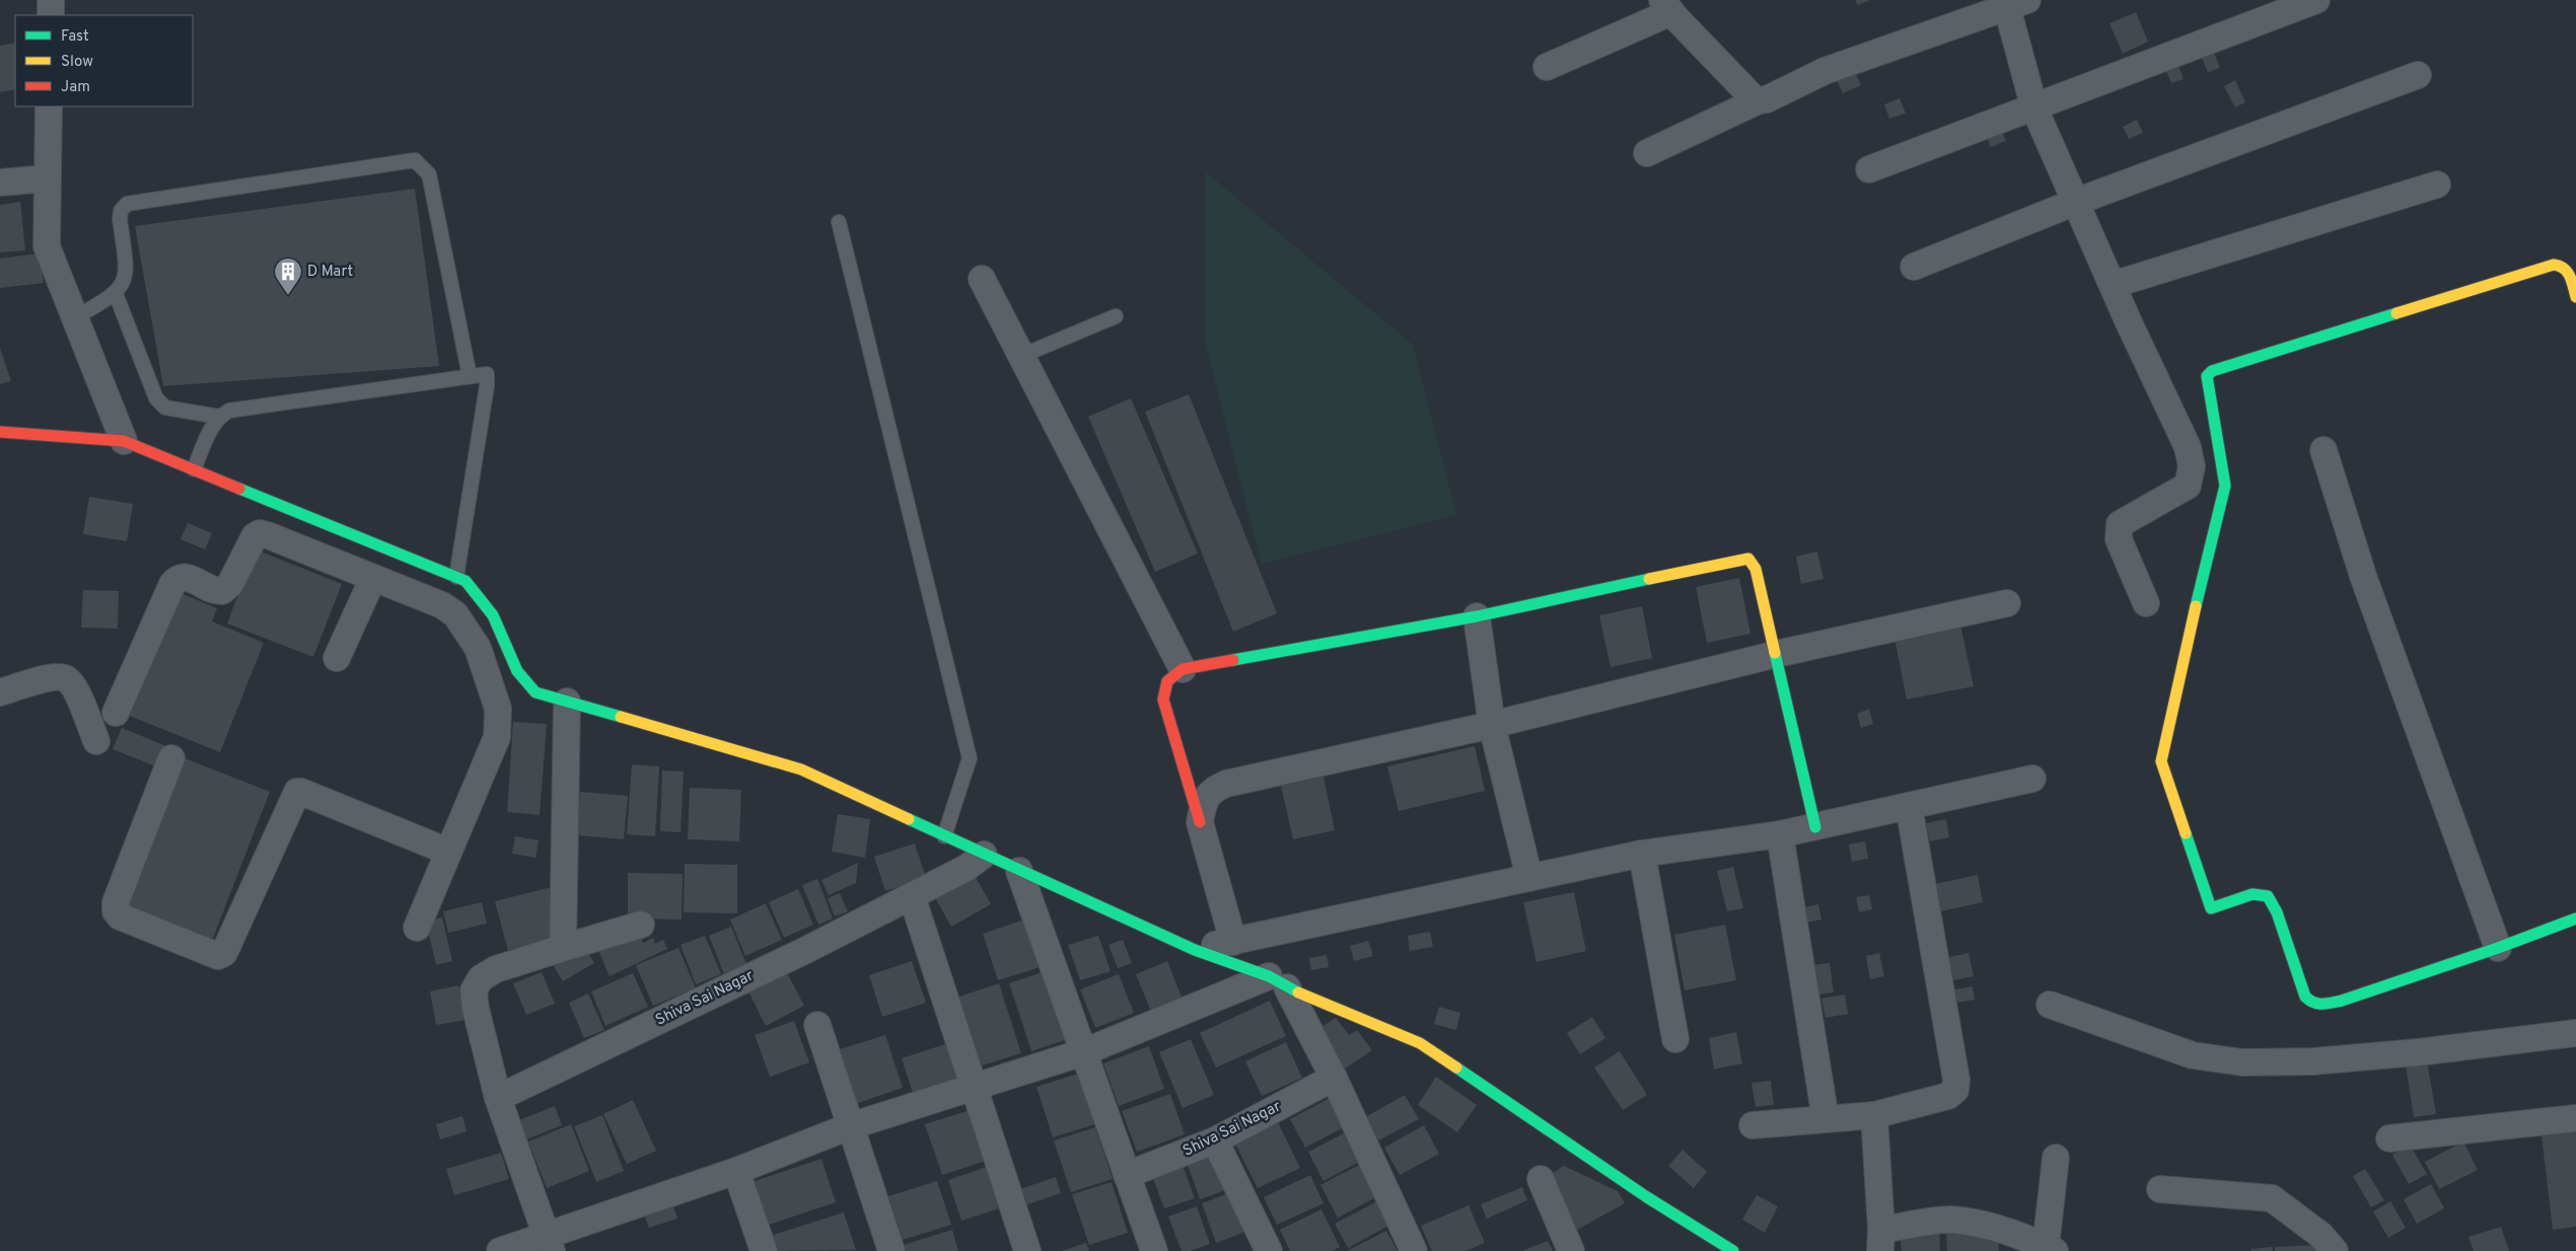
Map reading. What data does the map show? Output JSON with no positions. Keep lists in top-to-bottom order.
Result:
{
  "streets": {
    "street": ["Shiva Sai Nagar"]
  },
  "places": {
    "building": ["D Mart"]
  },
  "legend": ["Fast", "Slow", "Jam"]
}
